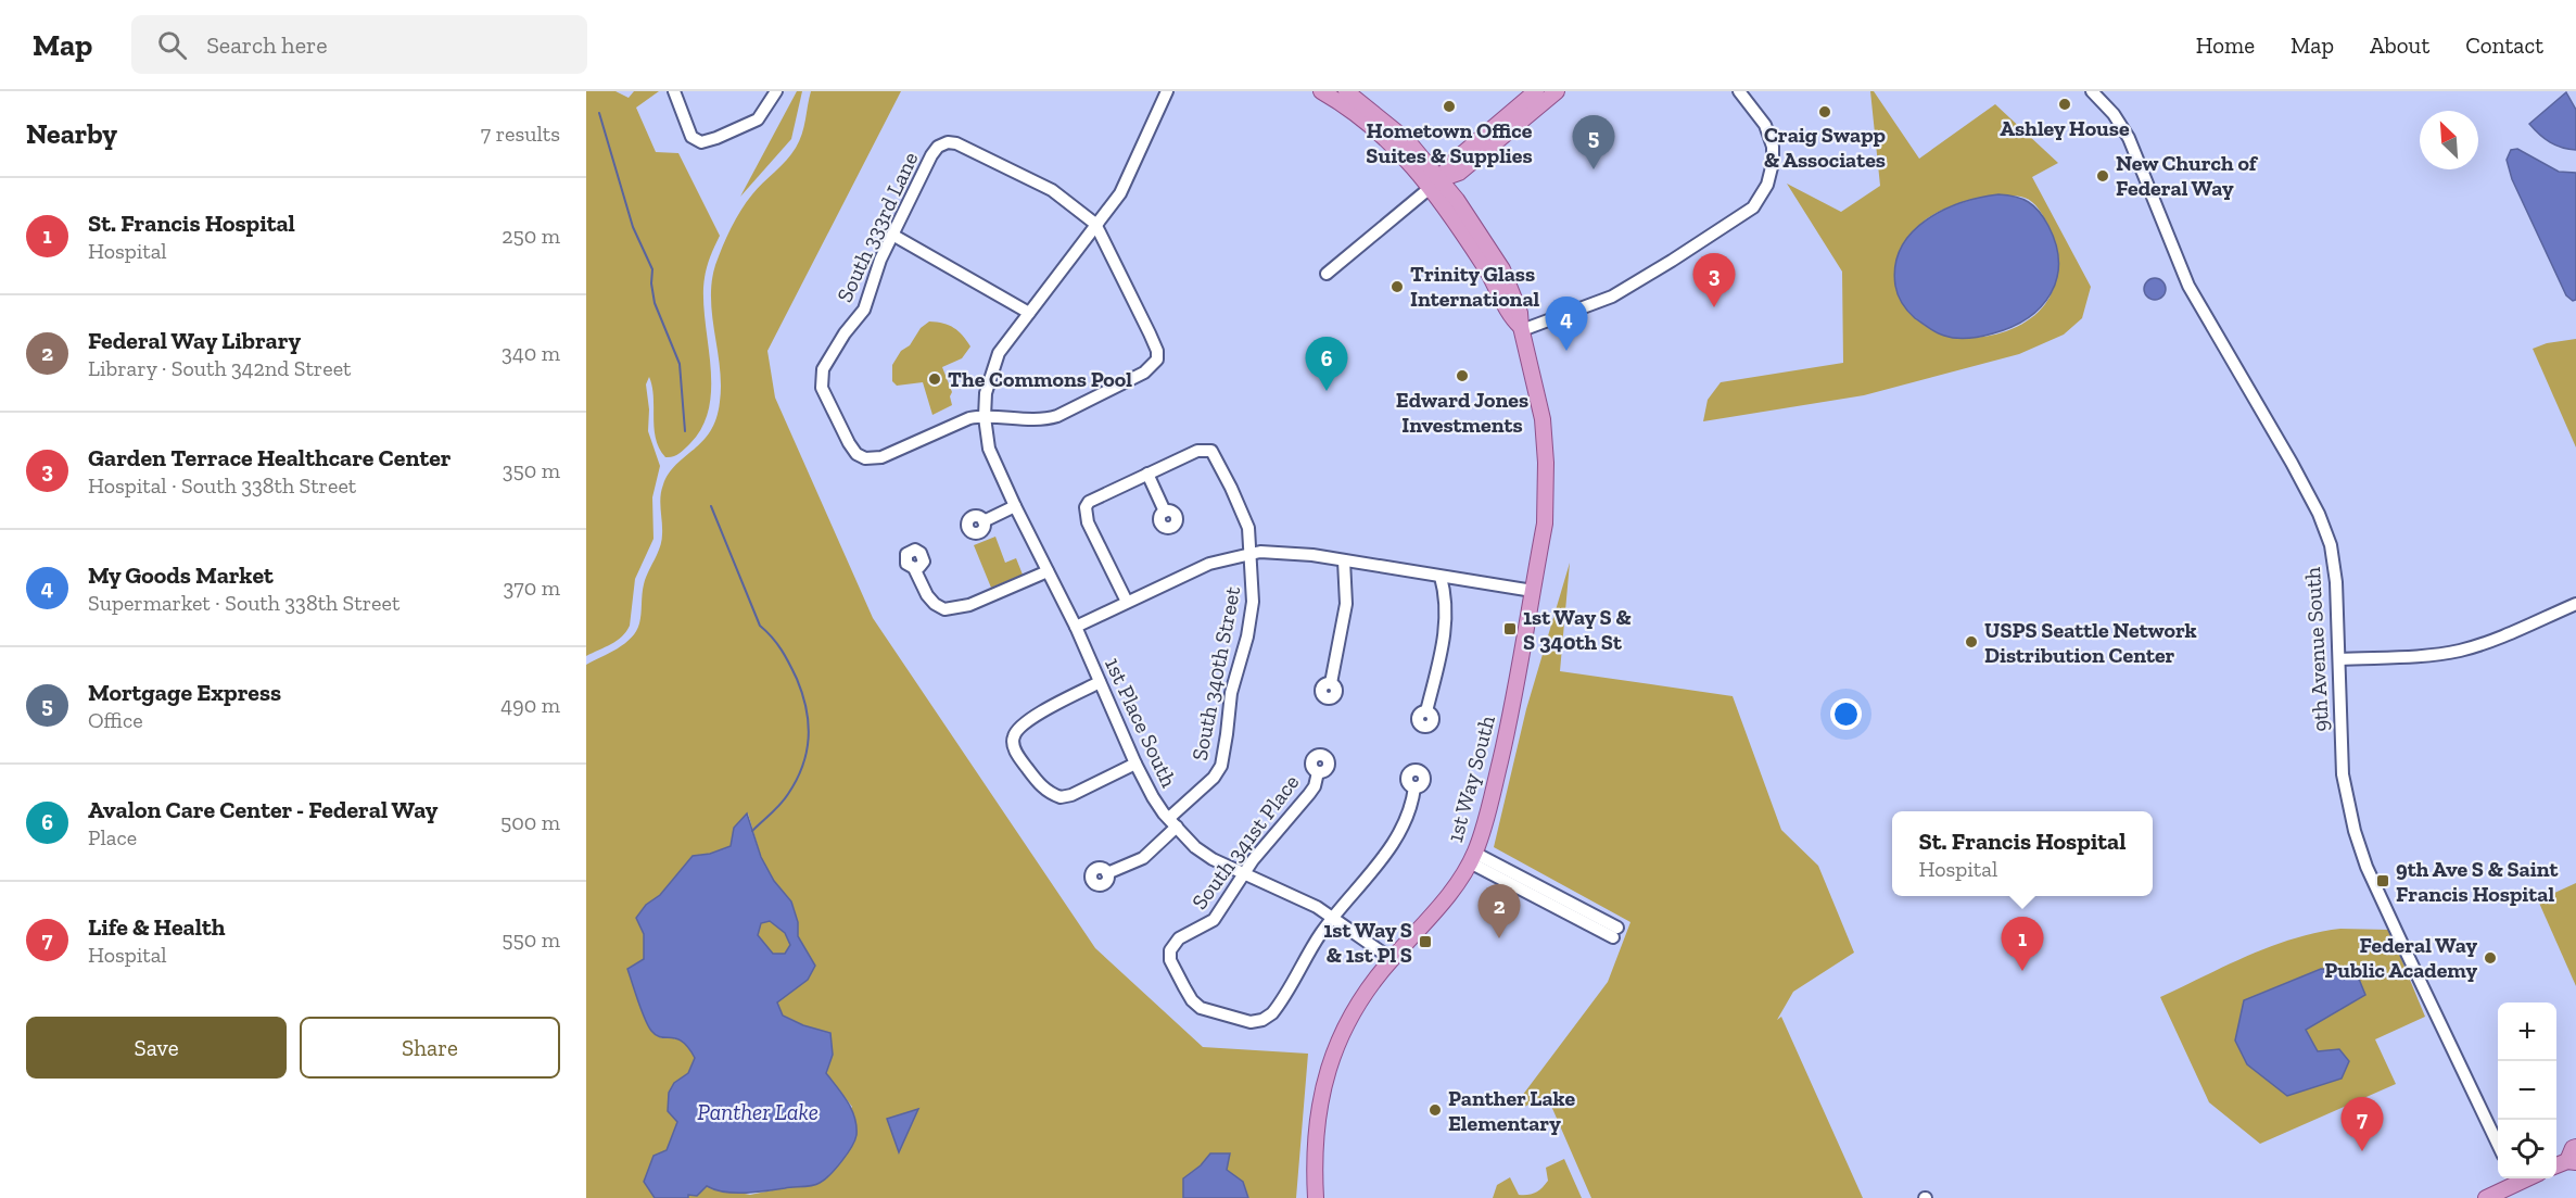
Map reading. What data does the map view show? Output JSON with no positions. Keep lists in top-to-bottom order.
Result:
{
  "streets": {
    "main road": ["1st Way South"],
    "street": [
      "South 333rd Lane",
      "9th Avenue South",
      "South 340th Street",
      "1st Place South",
      "South 341st Place"
    ]
  },
  "crossings": [
    ["South 333rd Lane", "1st Place South"],
    ["South 340th Street", "1st Place South"],
    ["South 340th Street", "1st Way South"],
    ["1st Place South", "1st Way South"],
    ["1st Place South", "South 341st Place"]
  ],
  "water": ["Panther Lake"],
  "places": {
    "other": [
      "Ashley House",
      "Hometown Office Suites & Supplies",
      "Craig Swapp & Associates",
      "New Church of Federal Way",
      "Trinity Glass International",
      "Edward Jones Investments",
      "The Commons Pool",
      "USPS Seattle Network Distribution Center",
      "Federal Way Public Academy",
      "Panther Lake Elementary"
    ],
    "transit": ["1st Way S & S 340th St", "9th Ave S & Saint Francis Hospital", "1st Way S & 1st Pl S"]
  },
  "north": "top left",
  "page": {
    "header": "Map",
    "search": "Search here",
    "nav": [
      "Home",
      "Map",
      "About",
      "Contact"
    ],
    "heading": ["Nearby", "7 results"],
    "pins": [
      "5",
      "3",
      "4",
      "6",
      "2",
      "1",
      "7"
    ],
    "list": [
      {
        "mark": "1",
        "name": "St. Francis Hospital",
        "note": "Hospital",
        "value": "250 m"
      },
      {
        "mark": "2",
        "name": "Federal Way Library",
        "note": "Library · South 342nd Street",
        "value": "340 m"
      },
      {
        "mark": "3",
        "name": "Garden Terrace Healthcare Center",
        "note": "Hospital · South 338th Street",
        "value": "350 m"
      },
      {
        "mark": "4",
        "name": "My Goods Market",
        "note": "Supermarket · South 338th Street",
        "value": "370 m"
      },
      {
        "mark": "5",
        "name": "Mortgage Express",
        "note": "Office",
        "value": "490 m"
      },
      {
        "mark": "6",
        "name": "Avalon Care Center - Federal Way",
        "note": "Place",
        "value": "500 m"
      },
      {
        "mark": "7",
        "name": "Life & Health",
        "note": "Hospital",
        "value": "550 m"
      }
    ],
    "popup": ["St. Francis Hospital", "Hospital"],
    "buttons": ["Save", "Share"],
    "map_buttons": ["+", "−"]
  }
}
